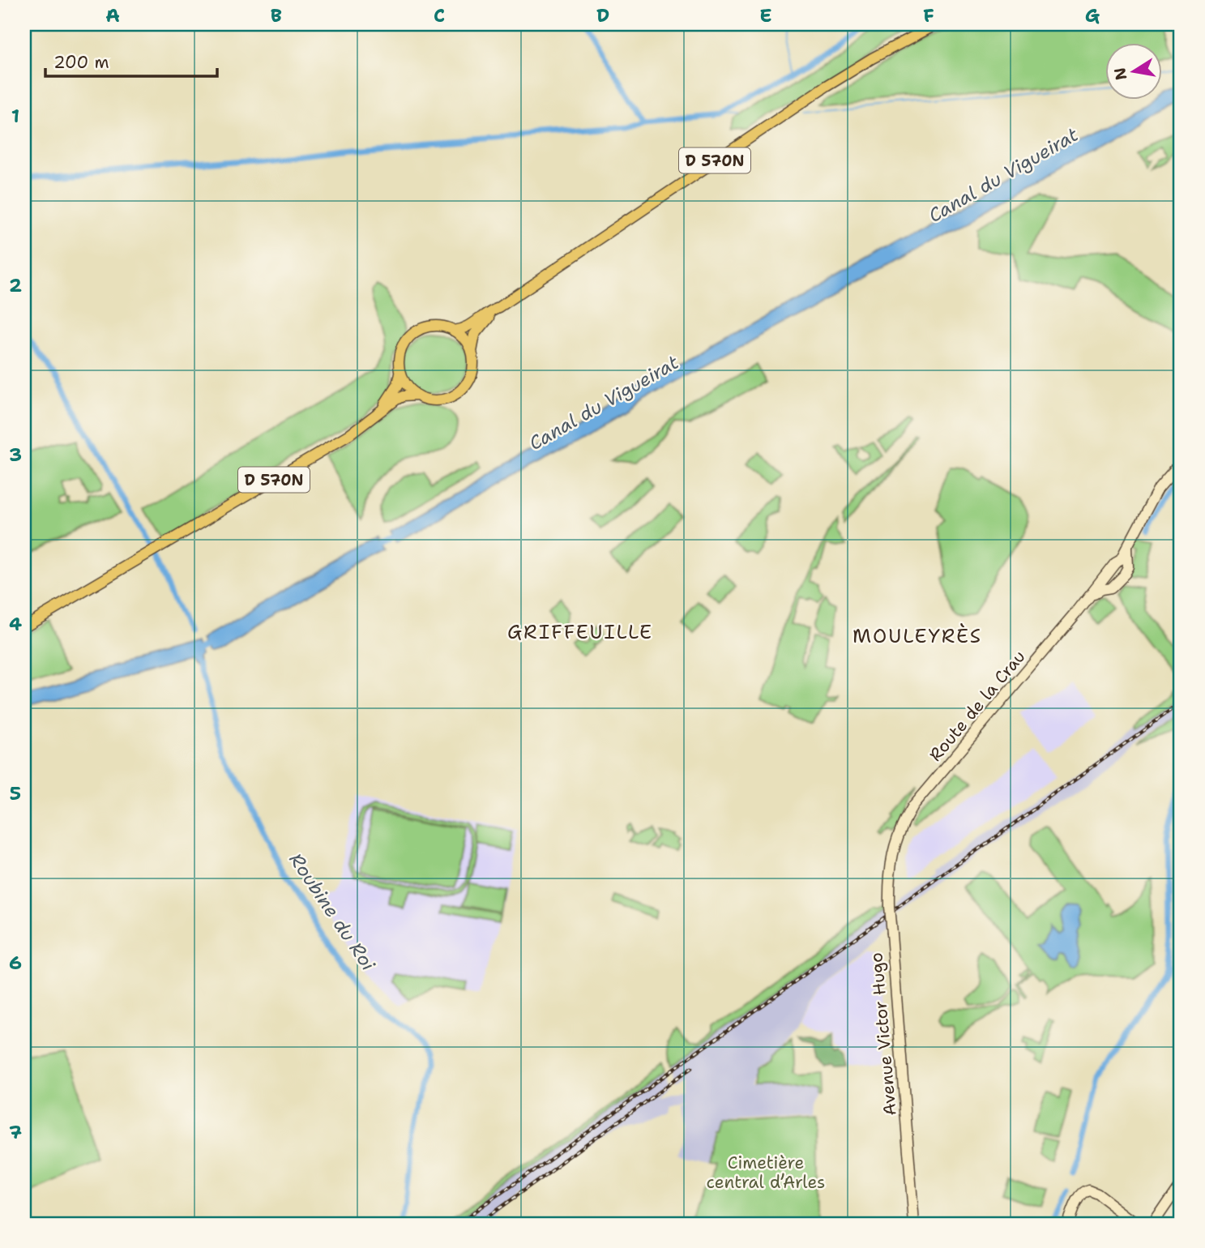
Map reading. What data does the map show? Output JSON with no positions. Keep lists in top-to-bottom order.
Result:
{
  "streets": {
    "main road": ["D 570N", "Route de la Crau", "Avenue Victor Hugo"]
  },
  "crossings": [
    ["Route de la Crau", "Avenue Victor Hugo"]
  ],
  "districts": ["GRIFFEUILLE", "MOULEYRÈS"],
  "water": ["Canal du Vigueirat", "Roubine du Roi"],
  "parks": ["Cimetière central d’Arles"],
  "scale_bar": "200 m",
  "north": "left",
  "grid": {
    "columns": [
      "A",
      "B",
      "C",
      "D",
      "E",
      "F",
      "G"
    ],
    "rows": [
      "1",
      "2",
      "3",
      "4",
      "5",
      "6",
      "7"
    ]
  }
}
